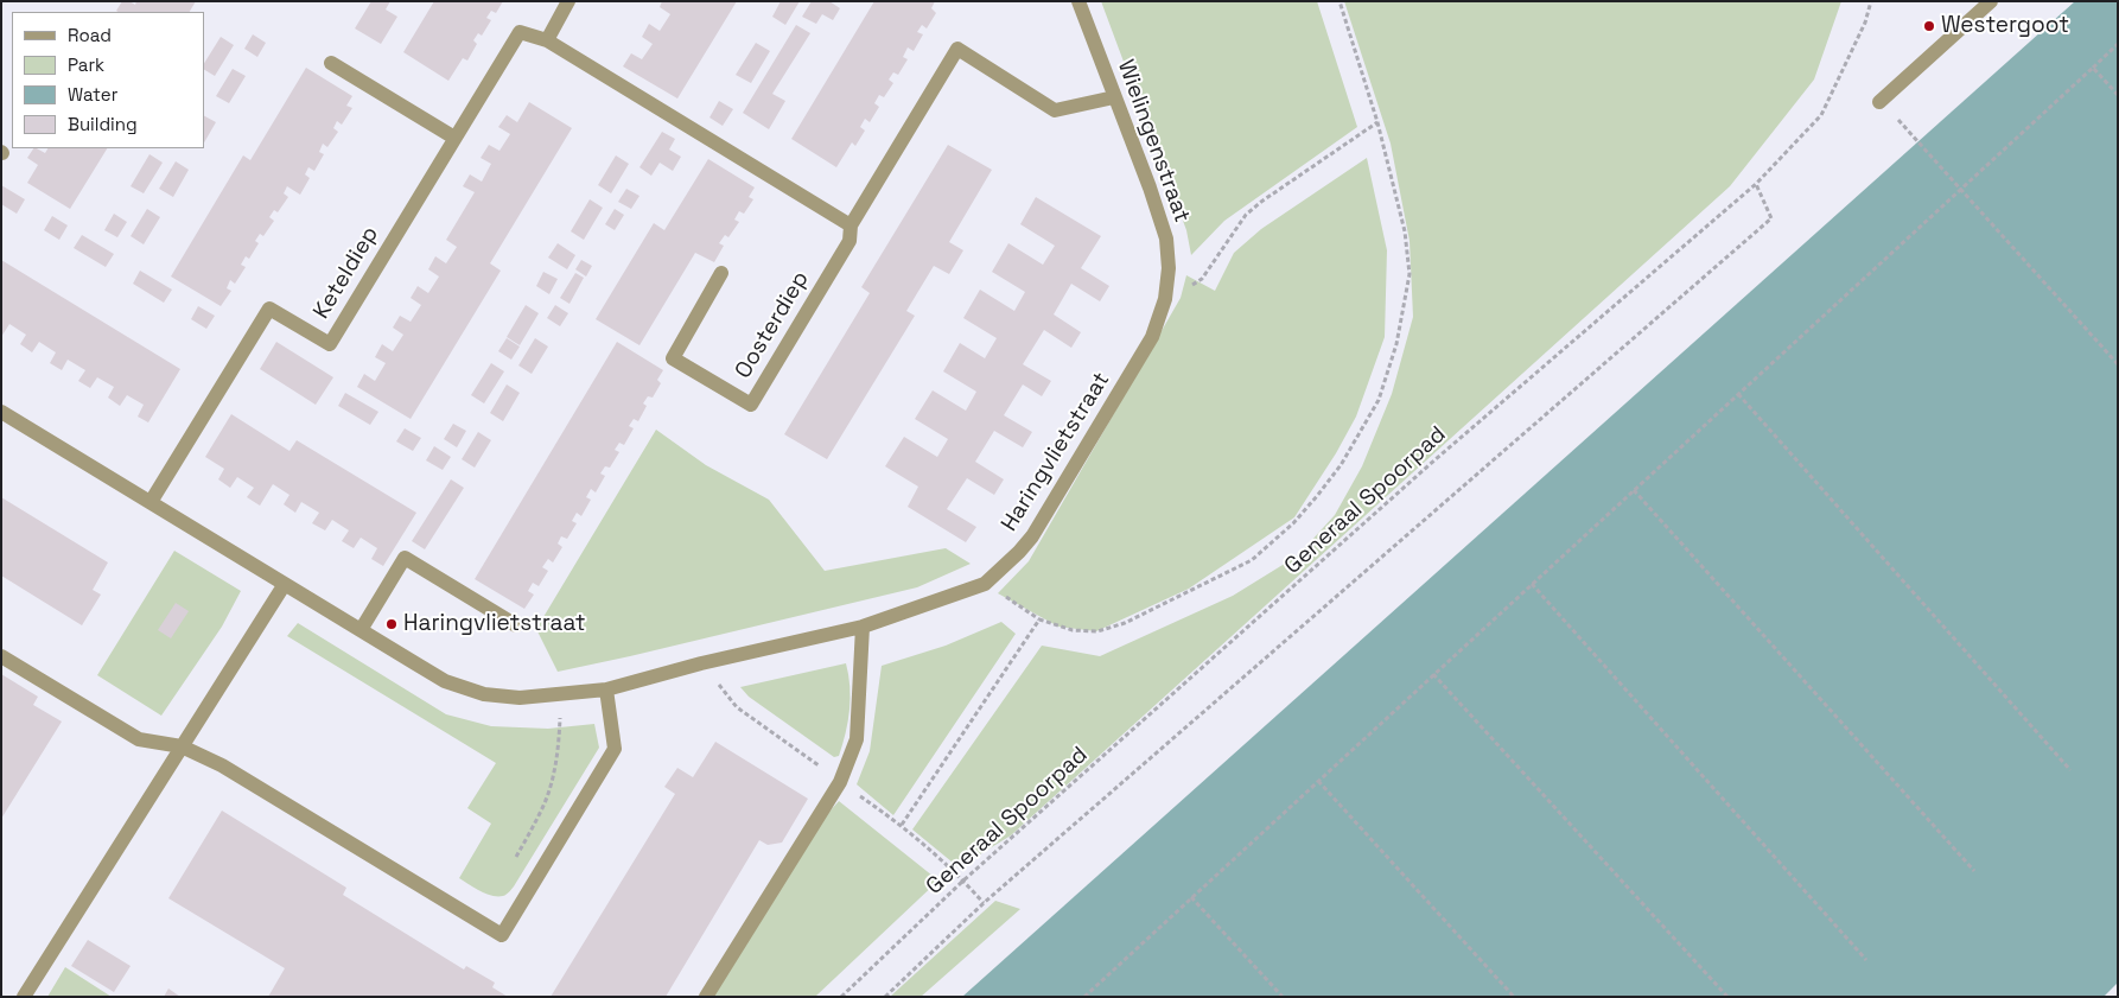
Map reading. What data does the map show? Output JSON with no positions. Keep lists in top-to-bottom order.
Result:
{
  "streets": {
    "street": [
      "Wielingenstraat",
      "Keteldiep",
      "Oosterdiep",
      "Haringvlietstraat"
    ],
    "path": ["Generaal Spoorpad"]
  },
  "crossings": [
    ["Wielingenstraat", "Oosterdiep"],
    ["Wielingenstraat", "Haringvlietstraat"],
    ["Keteldiep", "Haringvlietstraat"]
  ],
  "places": ["Westergoot", "Haringvlietstraat"],
  "legend": [
    "Road",
    "Park",
    "Water",
    "Building"
  ]
}
